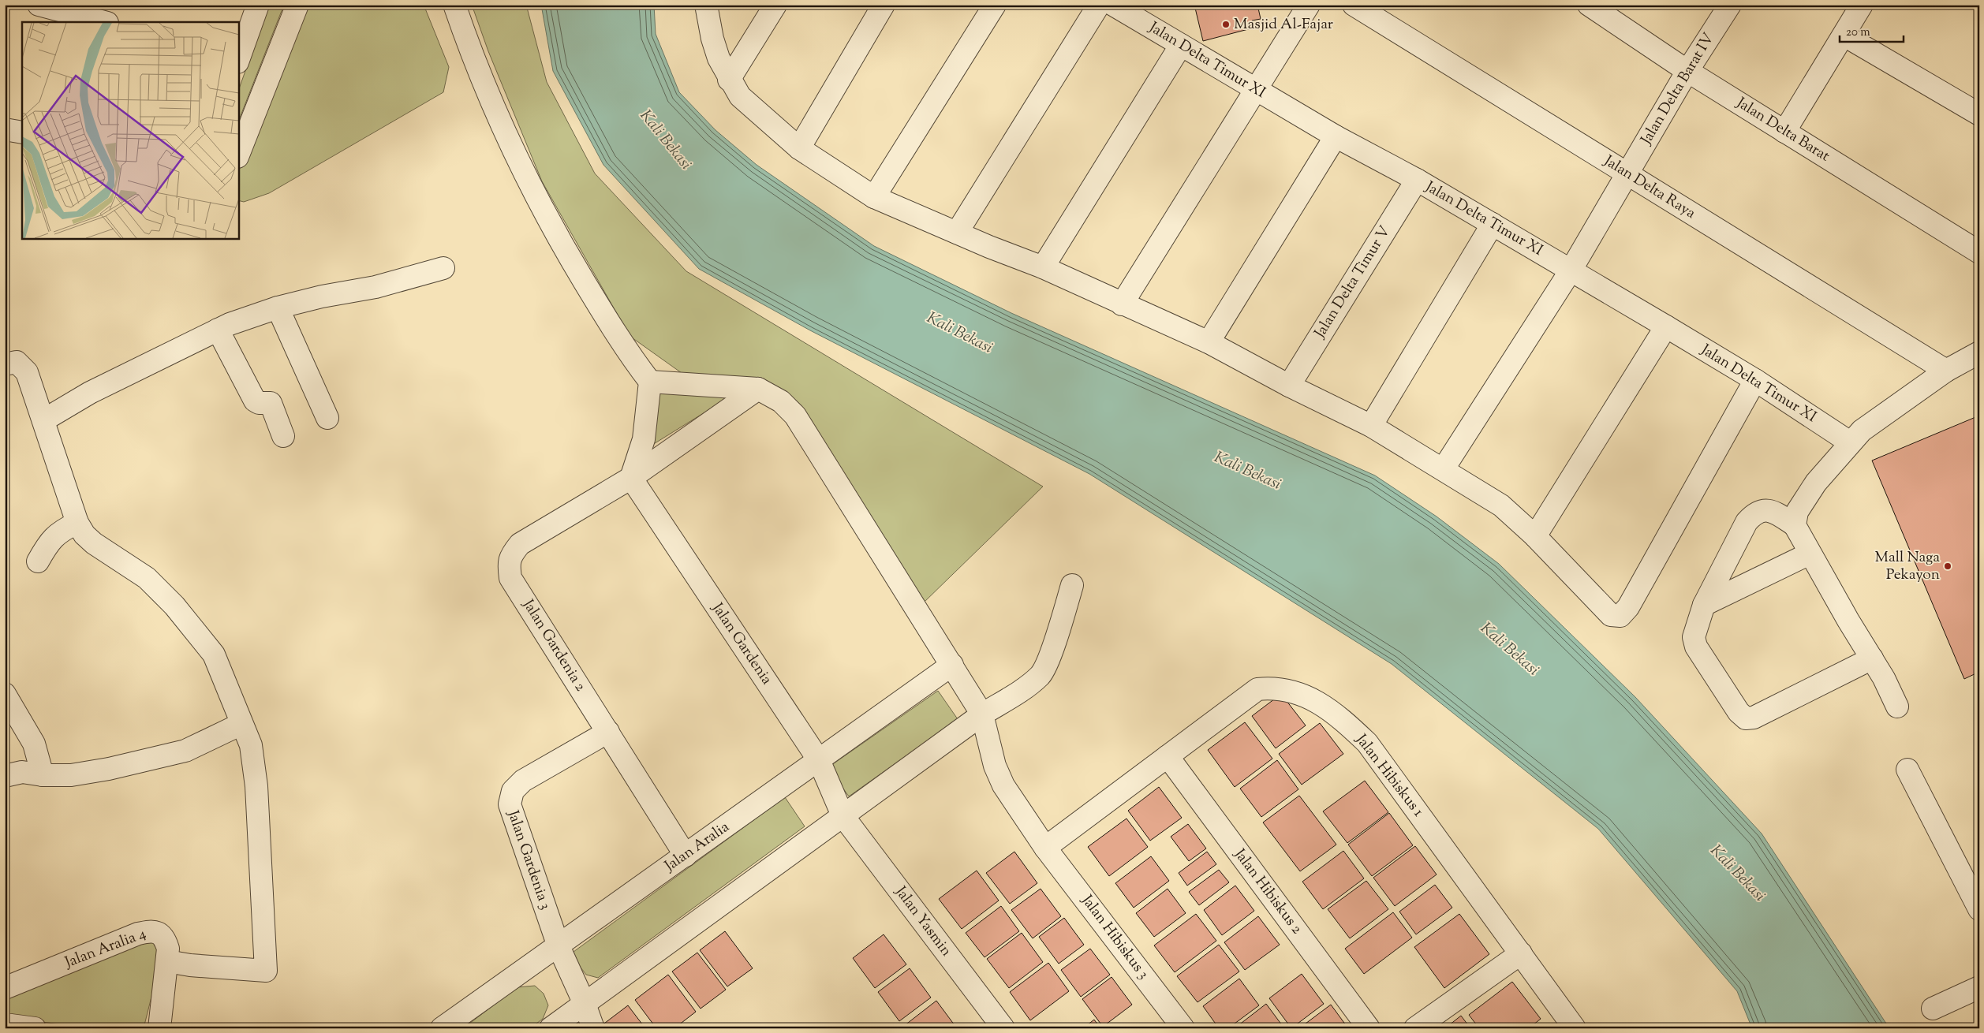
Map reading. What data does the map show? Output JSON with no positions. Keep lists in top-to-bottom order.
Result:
{
  "streets": {
    "street": [
      "Jalan Delta Timur XI",
      "Jalan Delta Barat IV",
      "Jalan Delta Barat",
      "Jalan Delta Raya",
      "Jalan Delta Timur V",
      "Jalan Gardenia",
      "Jalan Gardenia 2",
      "Jalan Hibiskus 1",
      "Jalan Aralia",
      "Jalan Gardenia 3",
      "Jalan Hibiskus 2",
      "Jalan Yasmin",
      "Jalan Hibiskus 3",
      "Jalan Aralia 4"
    ]
  },
  "crossings": [
    ["Jalan Delta Timur XI", "Jalan Delta Barat IV"],
    ["Jalan Delta Timur XI", "Jalan Delta Timur V"],
    ["Jalan Delta Barat IV", "Jalan Delta Barat"],
    ["Jalan Delta Barat IV", "Jalan Delta Raya"],
    ["Jalan Gardenia", "Jalan Gardenia 2"],
    ["Jalan Gardenia", "Jalan Aralia"],
    ["Jalan Gardenia", "Jalan Yasmin"],
    ["Jalan Gardenia 2", "Jalan Aralia"],
    ["Jalan Gardenia 2", "Jalan Gardenia 3"],
    ["Jalan Gardenia 2", "Jalan Hibiskus 3"],
    ["Jalan Hibiskus 1", "Jalan Hibiskus 2"],
    ["Jalan Hibiskus 1", "Jalan Hibiskus 3"],
    ["Jalan Aralia", "Jalan Gardenia 3"],
    ["Jalan Aralia", "Jalan Hibiskus 3"]
  ],
  "water": ["Kali Bekasi"],
  "places": ["Masjid Al-Fajar", "Mall Naga Pekayon"],
  "scale_bar": "20 m"
}
